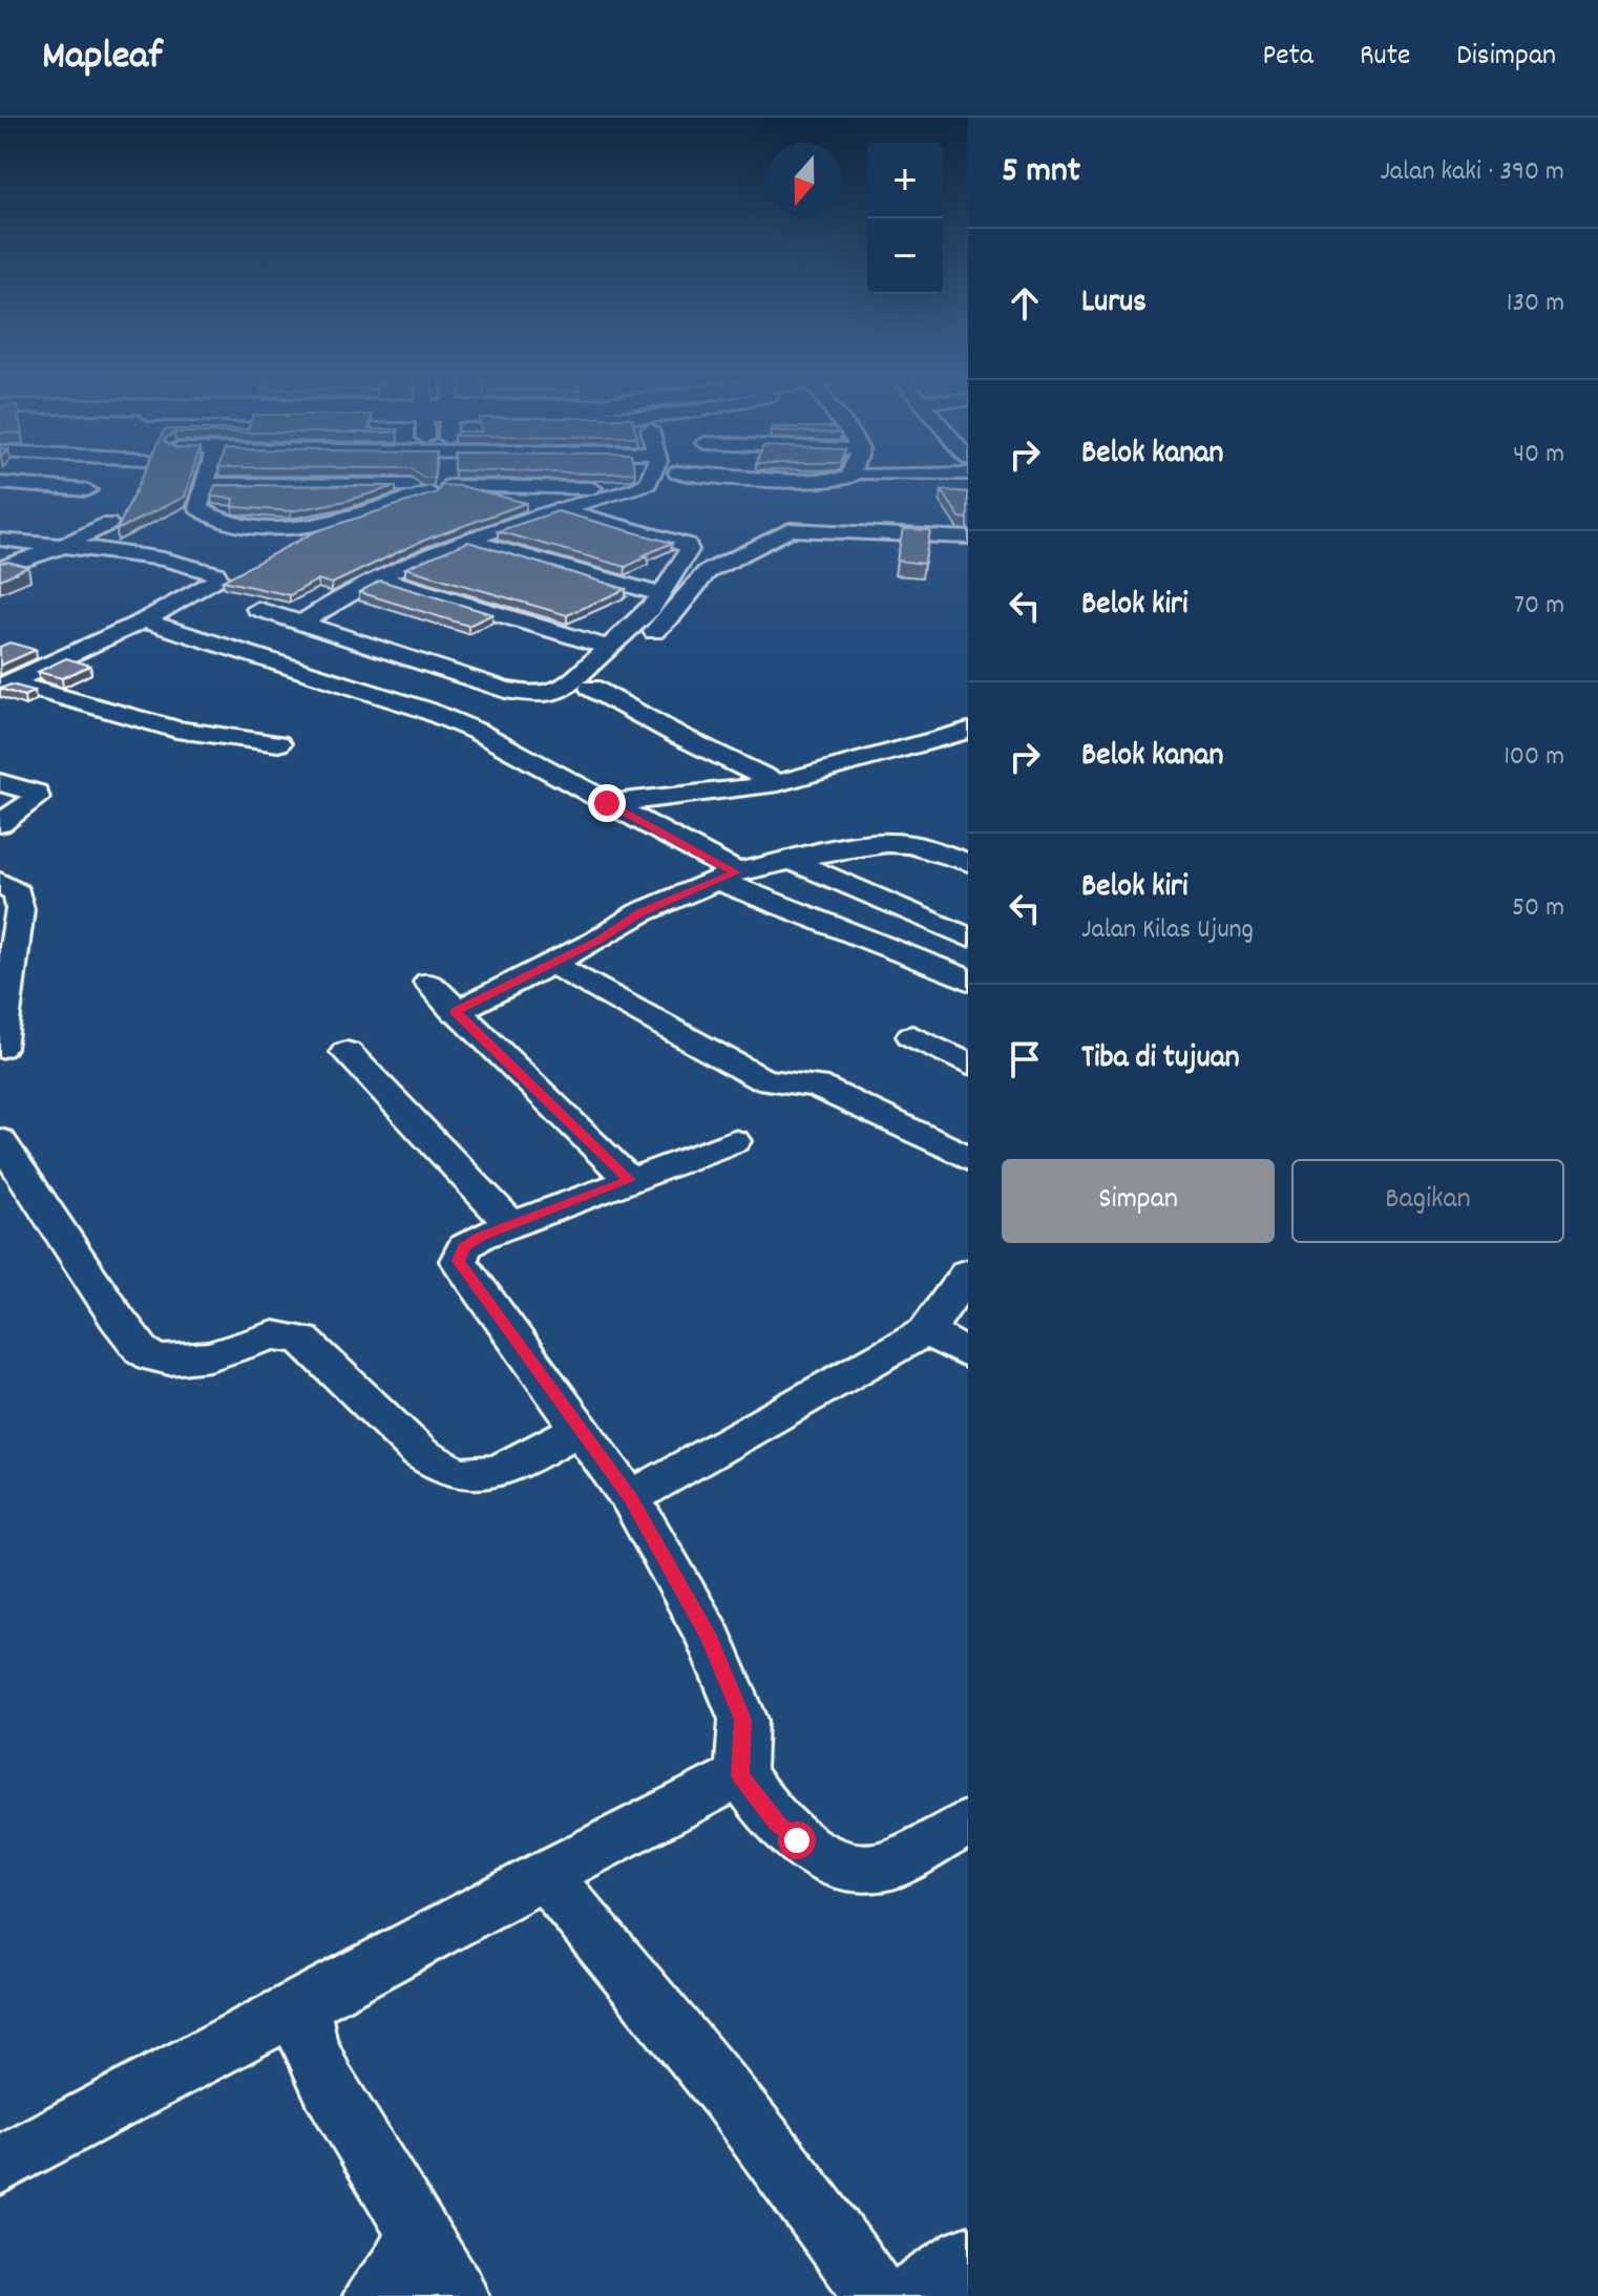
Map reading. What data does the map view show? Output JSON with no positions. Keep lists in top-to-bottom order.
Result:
{
  "north": "bottom",
  "page": {
    "header": "Mapleaf",
    "nav": ["Peta", "Rute", "Disimpan"],
    "heading": ["5 mnt", "Jalan kaki · 390 m"],
    "map_buttons": ["+", "−"],
    "list": [
      ["Lurus", "130 m"],
      ["Belok kanan", "40 m"],
      ["Belok kiri", "70 m"],
      ["Belok kanan", "100 m"],
      ["Belok kiri", "Jalan Kilas Ujung", "50 m"],
      "Tiba di tujuan"
    ],
    "buttons": ["Simpan", "Bagikan"]
  }
}
